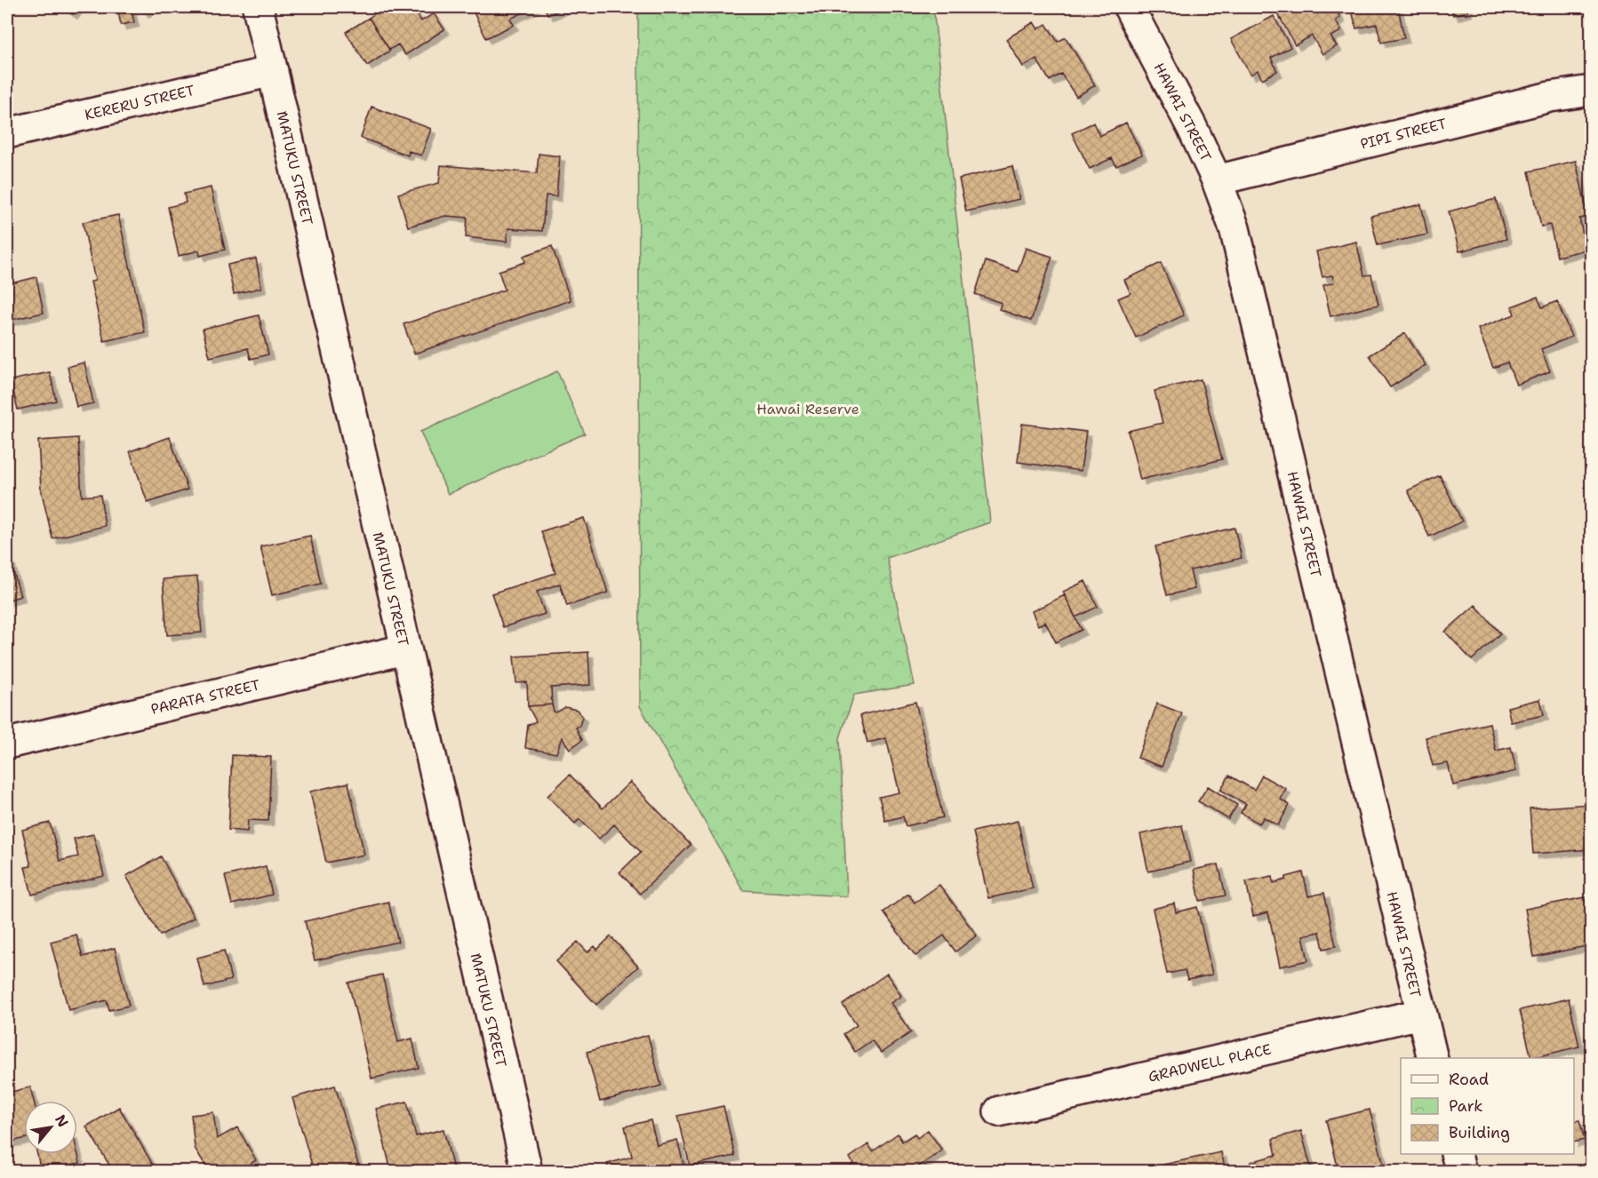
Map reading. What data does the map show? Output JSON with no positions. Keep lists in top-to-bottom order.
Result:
{
  "streets": {
    "street": [
      "KERERU STREET",
      "HAWAI STREET",
      "PIPI STREET",
      "MATUKU STREET",
      "PARATA STREET",
      "GRADWELL PLACE"
    ]
  },
  "crossings": [
    ["KERERU STREET", "MATUKU STREET"],
    ["HAWAI STREET", "PIPI STREET"],
    ["HAWAI STREET", "GRADWELL PLACE"],
    ["MATUKU STREET", "PARATA STREET"]
  ],
  "parks": ["Hawai Reserve"],
  "legend": ["Road", "Park", "Building"],
  "north": "top right"
}
